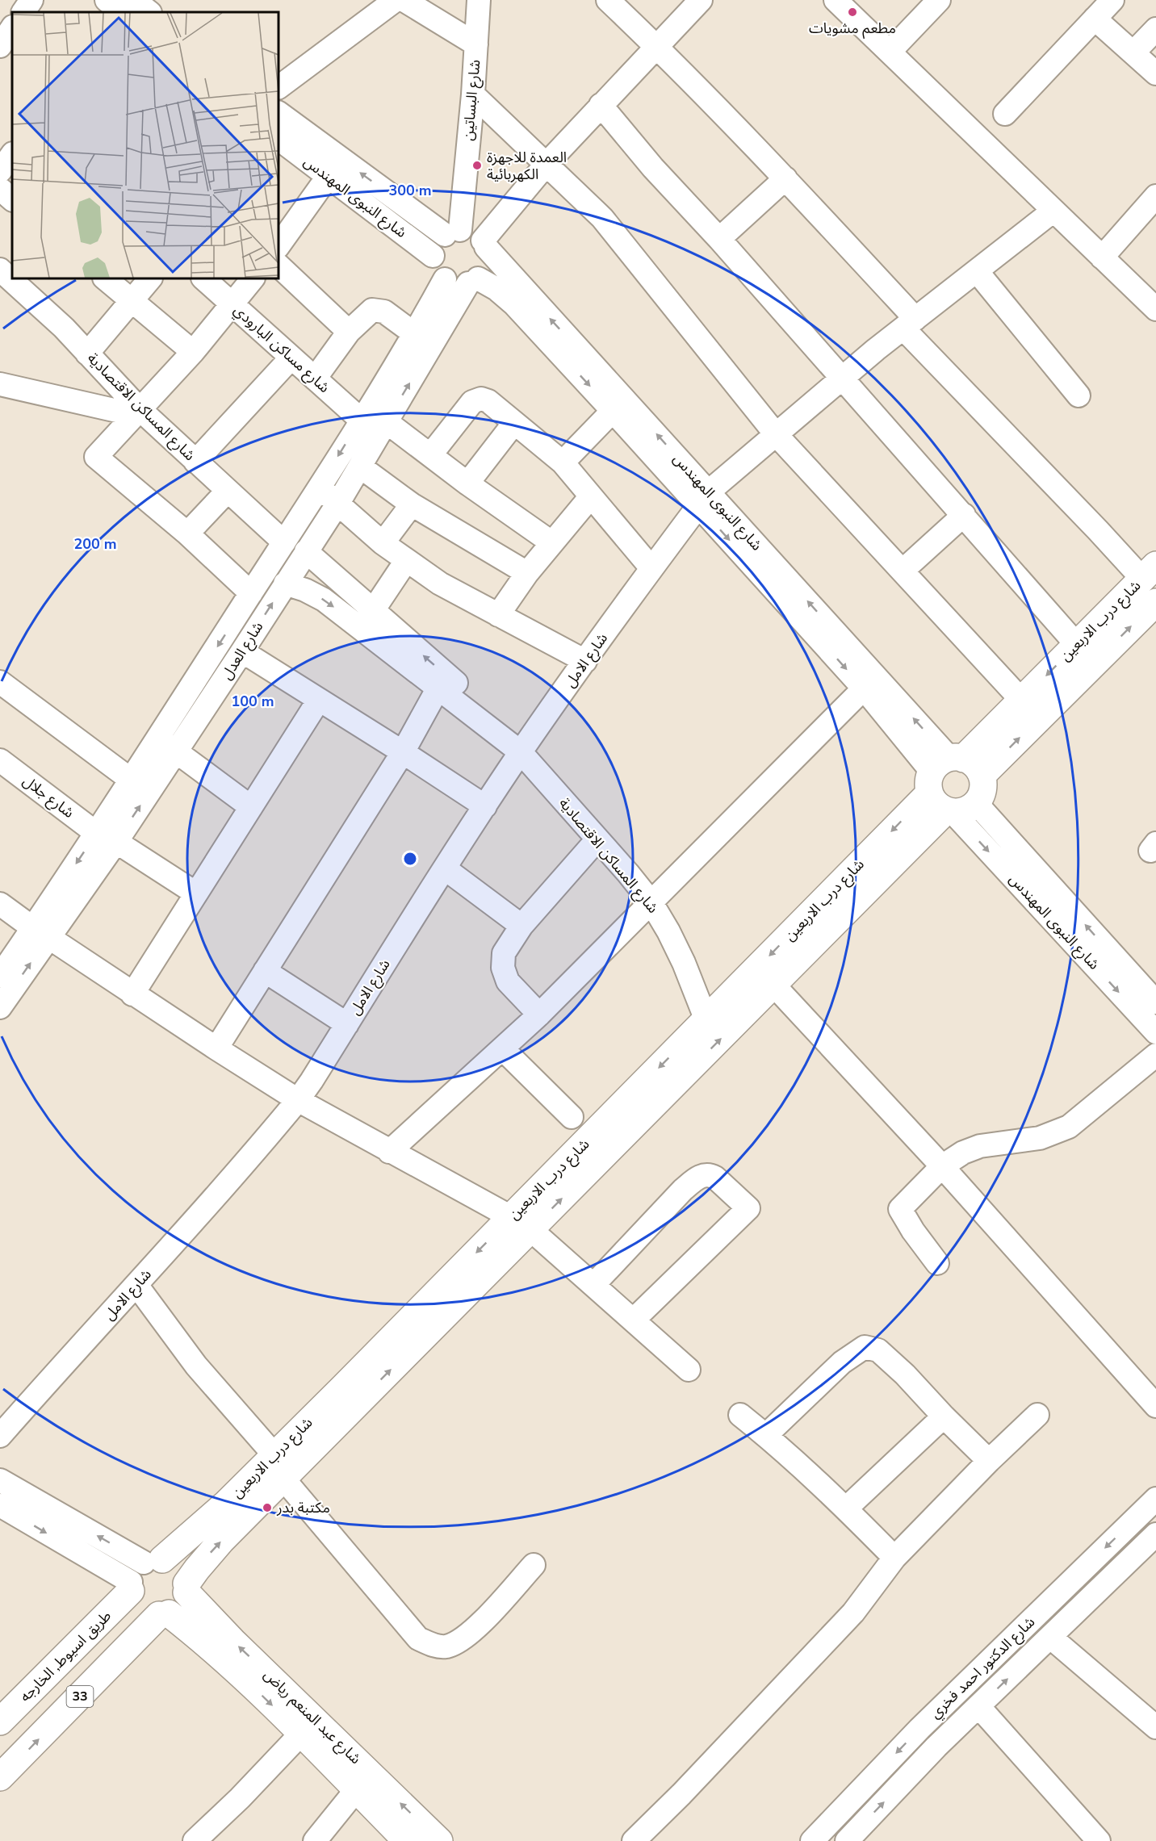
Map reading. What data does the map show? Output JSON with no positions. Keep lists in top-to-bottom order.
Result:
{
  "streets": {
    "highway": [
      "شارع درب الاربعين",
      "طريق اسيوط, الخارجه",
      "33",
      "شارع عبد المنعم رياض"
    ],
    "street": [
      "شارع البساتين",
      "شارع النبوى المهندس",
      "شارع مساكن البارودي",
      "شارع المساكن الاقتصادية",
      "شارع العدل",
      "شارع الامل",
      "شارع جلال",
      "شارع الدكتور احمد فخري"
    ]
  },
  "crossings": [
    ["شارع البساتين", "شارع النبوى المهندس"],
    ["شارع البساتين", "شارع العدل"],
    ["شارع النبوى المهندس", "شارع درب الاربعين"],
    ["شارع النبوى المهندس", "شارع العدل"],
    ["شارع النبوى المهندس", "شارع الامل"],
    ["شارع مساكن البارودي", "شارع العدل"],
    ["شارع المساكن الاقتصادية", "شارع درب الاربعين"],
    ["شارع المساكن الاقتصادية", "شارع العدل"],
    ["شارع المساكن الاقتصادية", "شارع الامل"],
    ["شارع درب الاربعين", "طريق اسيوط, الخارجه"],
    ["شارع درب الاربعين", "33"],
    ["شارع درب الاربعين", "شارع عبد المنعم رياض"],
    ["شارع العدل", "شارع جلال"],
    ["طريق اسيوط, الخارجه", "33"],
    ["طريق اسيوط, الخارجه", "شارع عبد المنعم رياض"],
    ["33", "شارع عبد المنعم رياض"]
  ],
  "places": ["مطعم مشويات", "العمدة للاجهزة الكهربائية", "مكتبة بدر"],
  "rings": ["300 m", "200 m", "100 m"]
}
